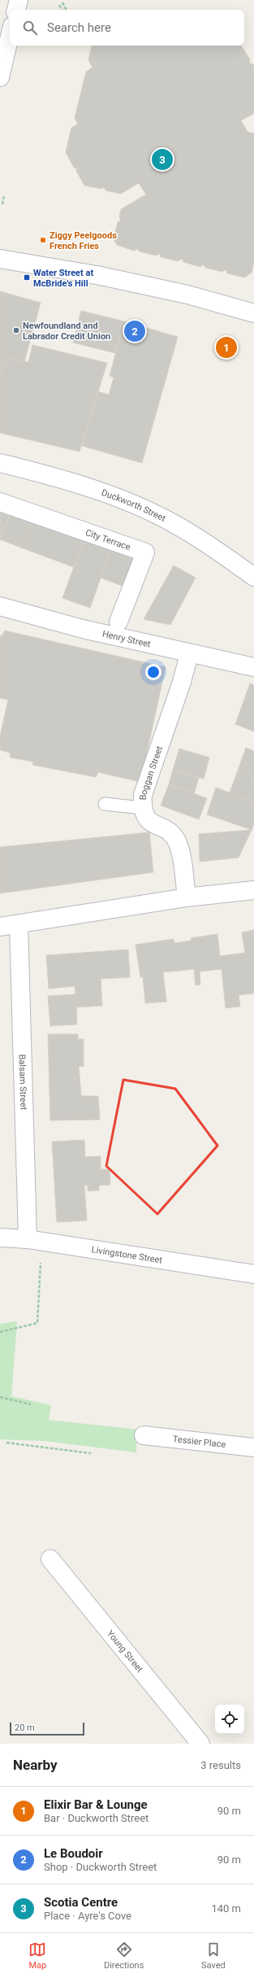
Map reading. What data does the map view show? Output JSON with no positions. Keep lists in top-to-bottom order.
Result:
{
  "streets": {
    "street": [
      "Duckworth Street",
      "City Terrace",
      "Henry Street",
      "Boggan Street",
      "Balsam Street",
      "Livingstone Street",
      "Tessier Place",
      "Young Street"
    ]
  },
  "crossings": [
    ["Henry Street", "Boggan Street"],
    ["Balsam Street", "Livingstone Street"]
  ],
  "places": {
    "other": ["Ziggy Peelgoods French Fries", "Newfoundland and Labrador Credit Union"],
    "transit": ["Water Street at McBride's Hill"]
  },
  "scale_bar": "20 m",
  "page": {
    "search": "Search here",
    "pins": ["3", "2", "1"],
    "scale": "20 m",
    "heading": ["Nearby", "3 results"],
    "list": [
      {
        "mark": "1",
        "name": "Elixir Bar & Lounge",
        "note": "Bar · Duckworth Street",
        "value": "90 m"
      },
      {
        "mark": "2",
        "name": "Le Boudoir",
        "note": "Shop · Duckworth Street",
        "value": "90 m"
      },
      {
        "mark": "3",
        "name": "Scotia Centre",
        "note": "Place · Ayre's Cove",
        "value": "140 m"
      }
    ],
    "nav": ["Map", "Directions", "Saved"]
  }
}
